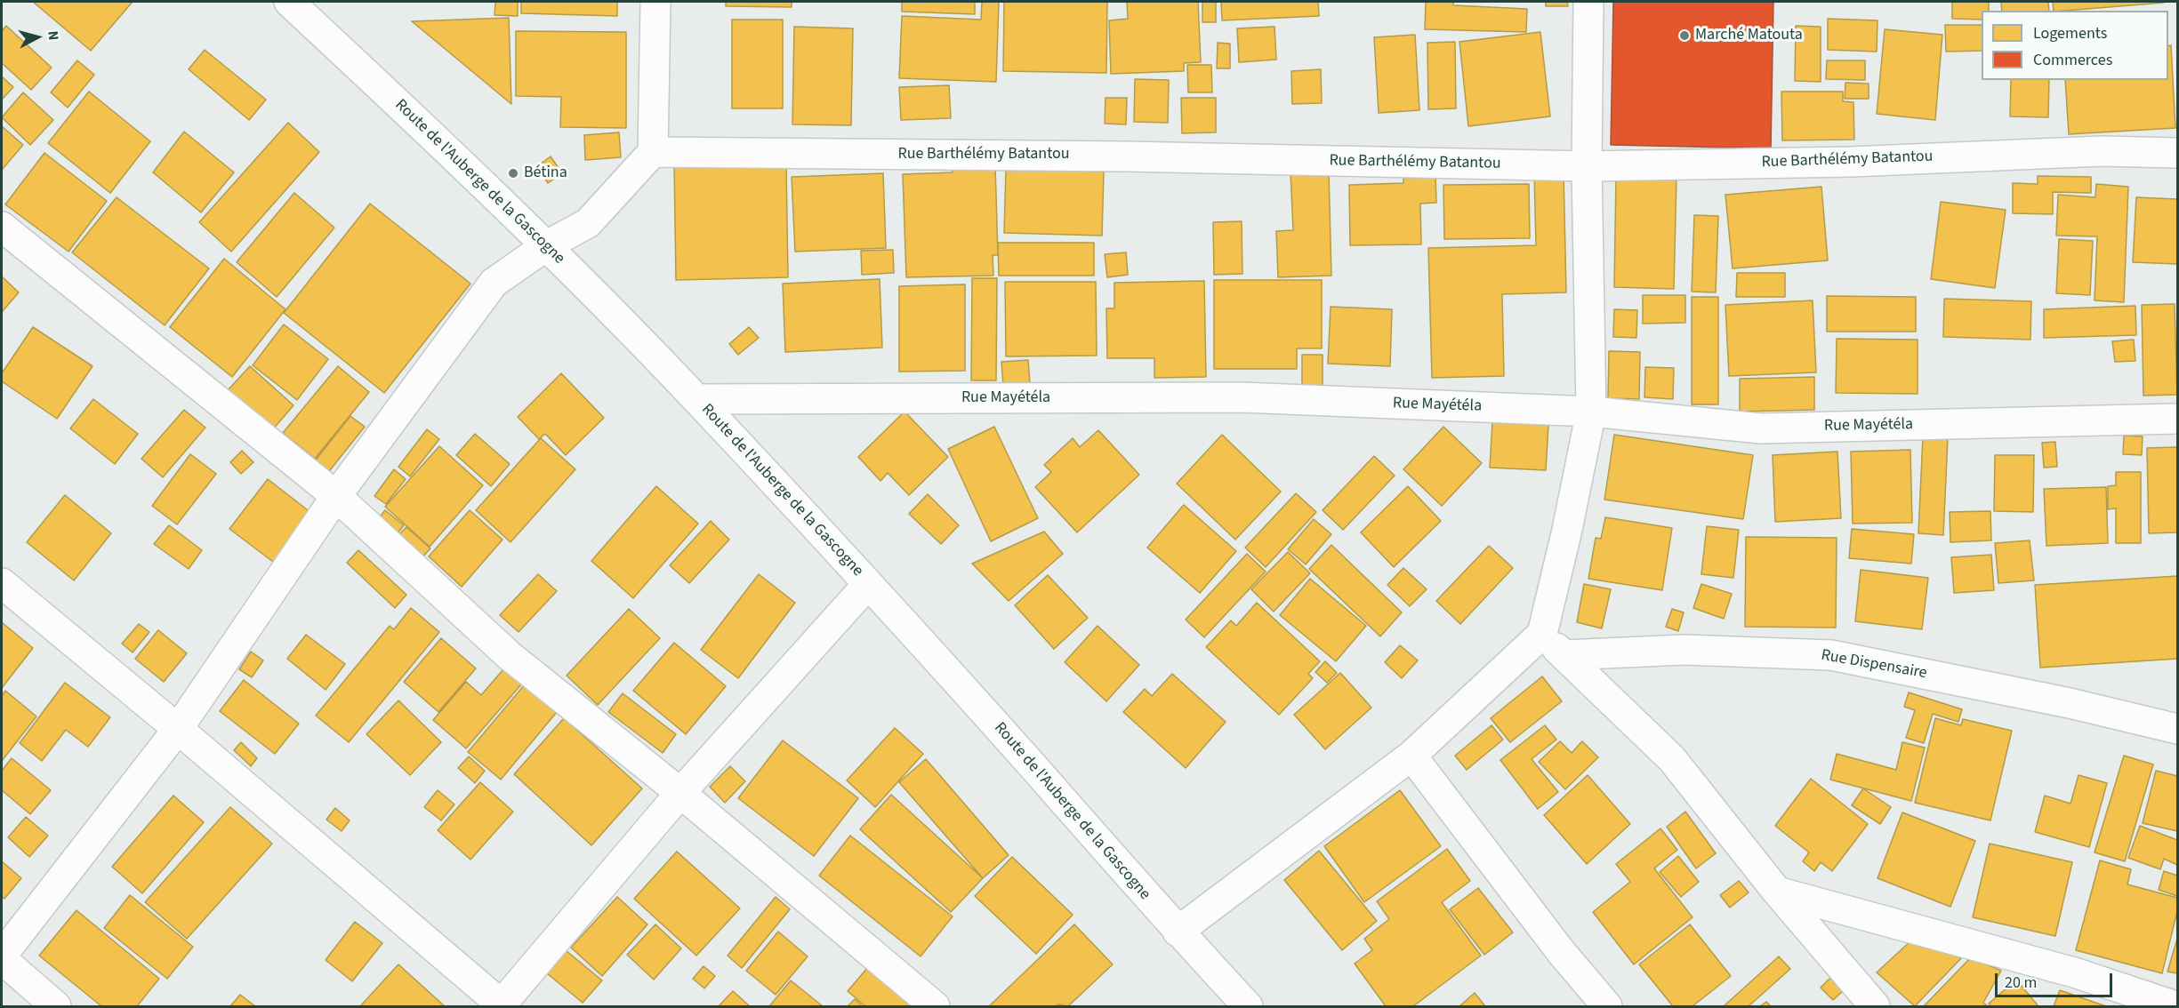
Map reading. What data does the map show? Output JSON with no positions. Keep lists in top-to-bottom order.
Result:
{
  "streets": {
    "street": [
      "Rue Barthélémy Batantou",
      "Route de l'Auberge de la Gascogne",
      "Rue Mayétéla",
      "Rue Dispensaire"
    ]
  },
  "crossings": [
    ["Route de l'Auberge de la Gascogne", "Rue Mayétéla"]
  ],
  "places": ["Marché Matouta", "Bétina"],
  "legend": ["Logements", "Commerces"],
  "scale_bar": "20 m",
  "north": "right"
}
